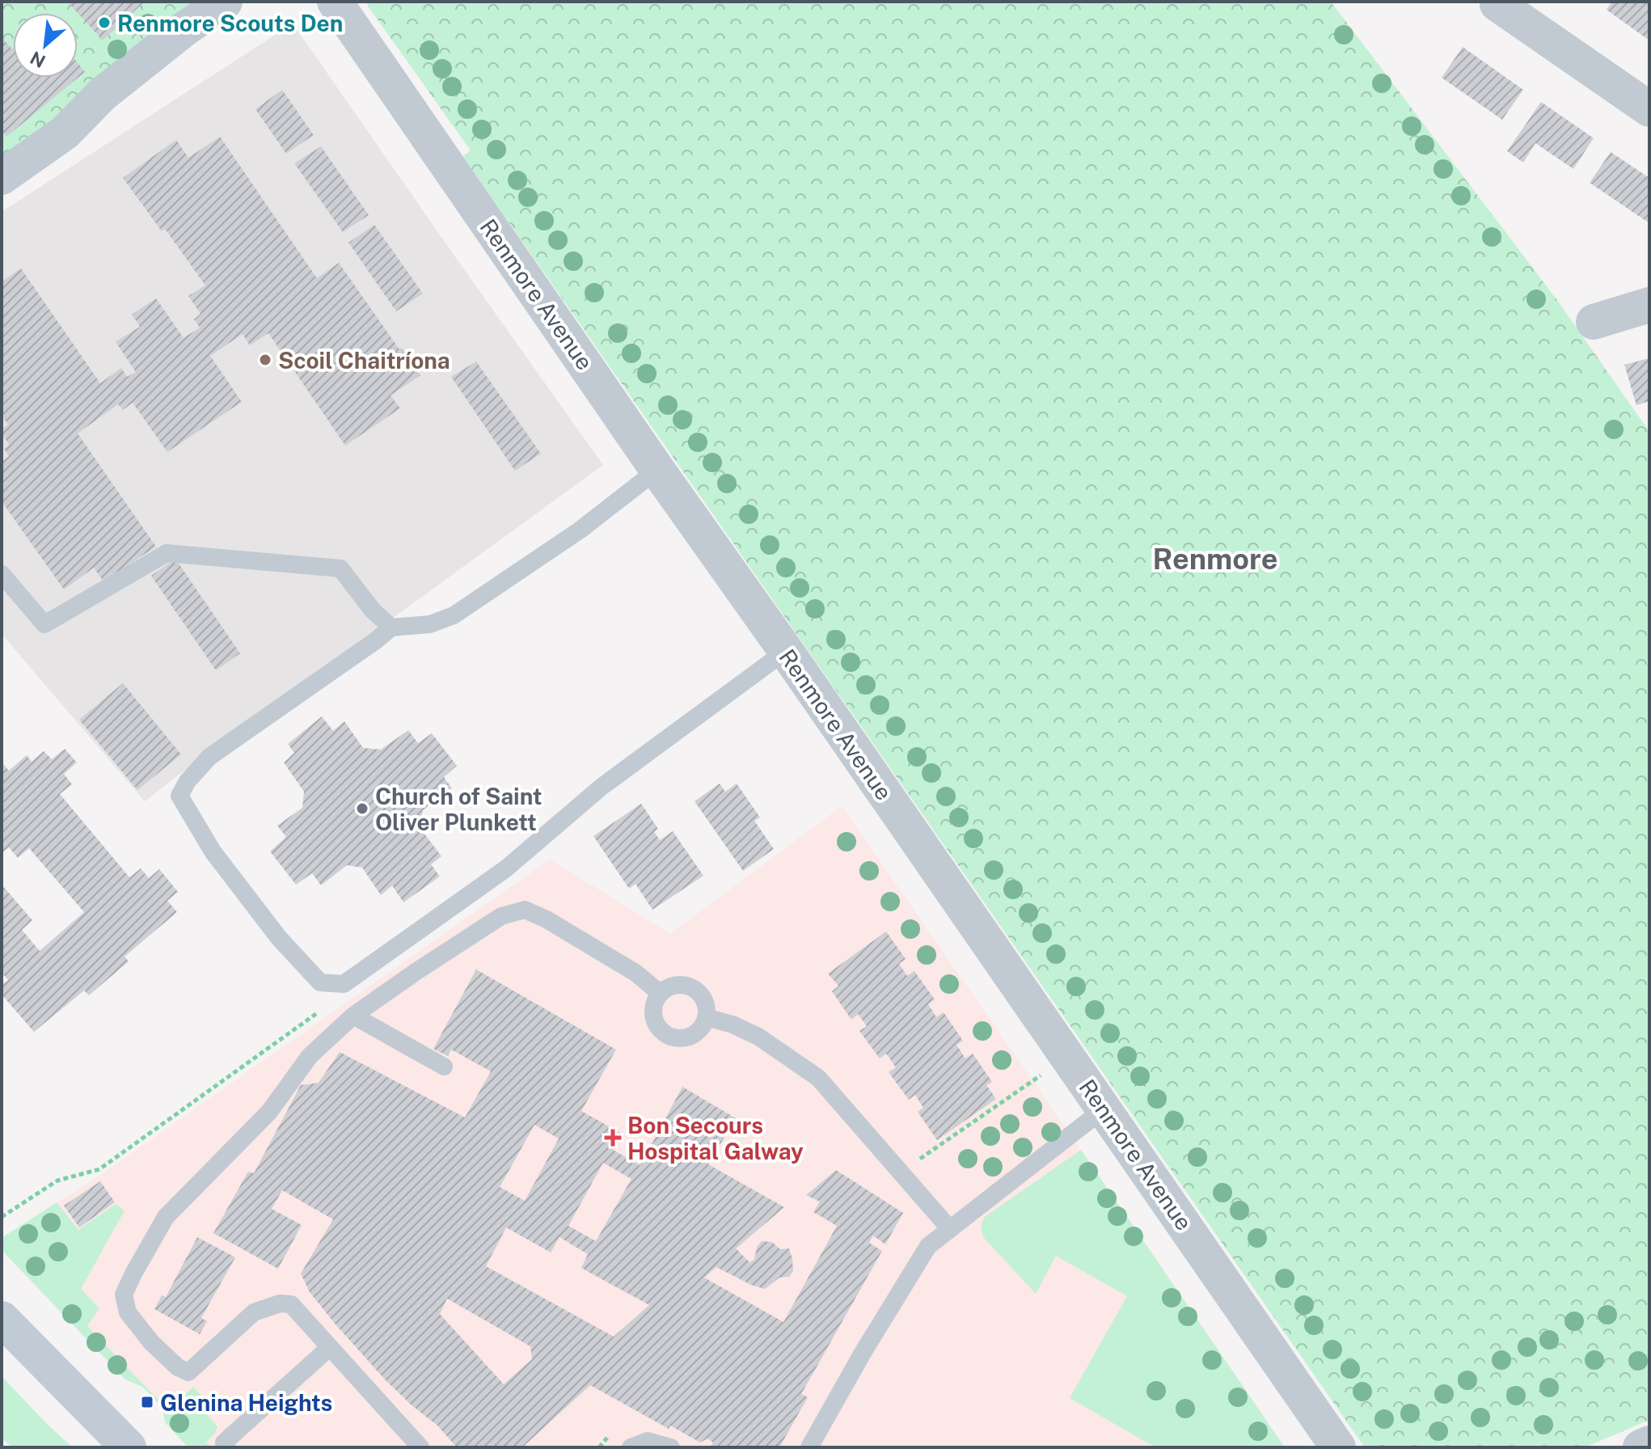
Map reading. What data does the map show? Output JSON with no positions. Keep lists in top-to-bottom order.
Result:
{
  "streets": {
    "street": ["Renmore Avenue"]
  },
  "districts": ["Renmore"],
  "places": {
    "other": ["Renmore Scouts Den", "Scoil Chaitríona", "Church of Saint Oliver Plunkett"],
    "health": ["Bon Secours Hospital Galway"],
    "transit": ["Glenina Heights"]
  },
  "north": "bottom left"
}
